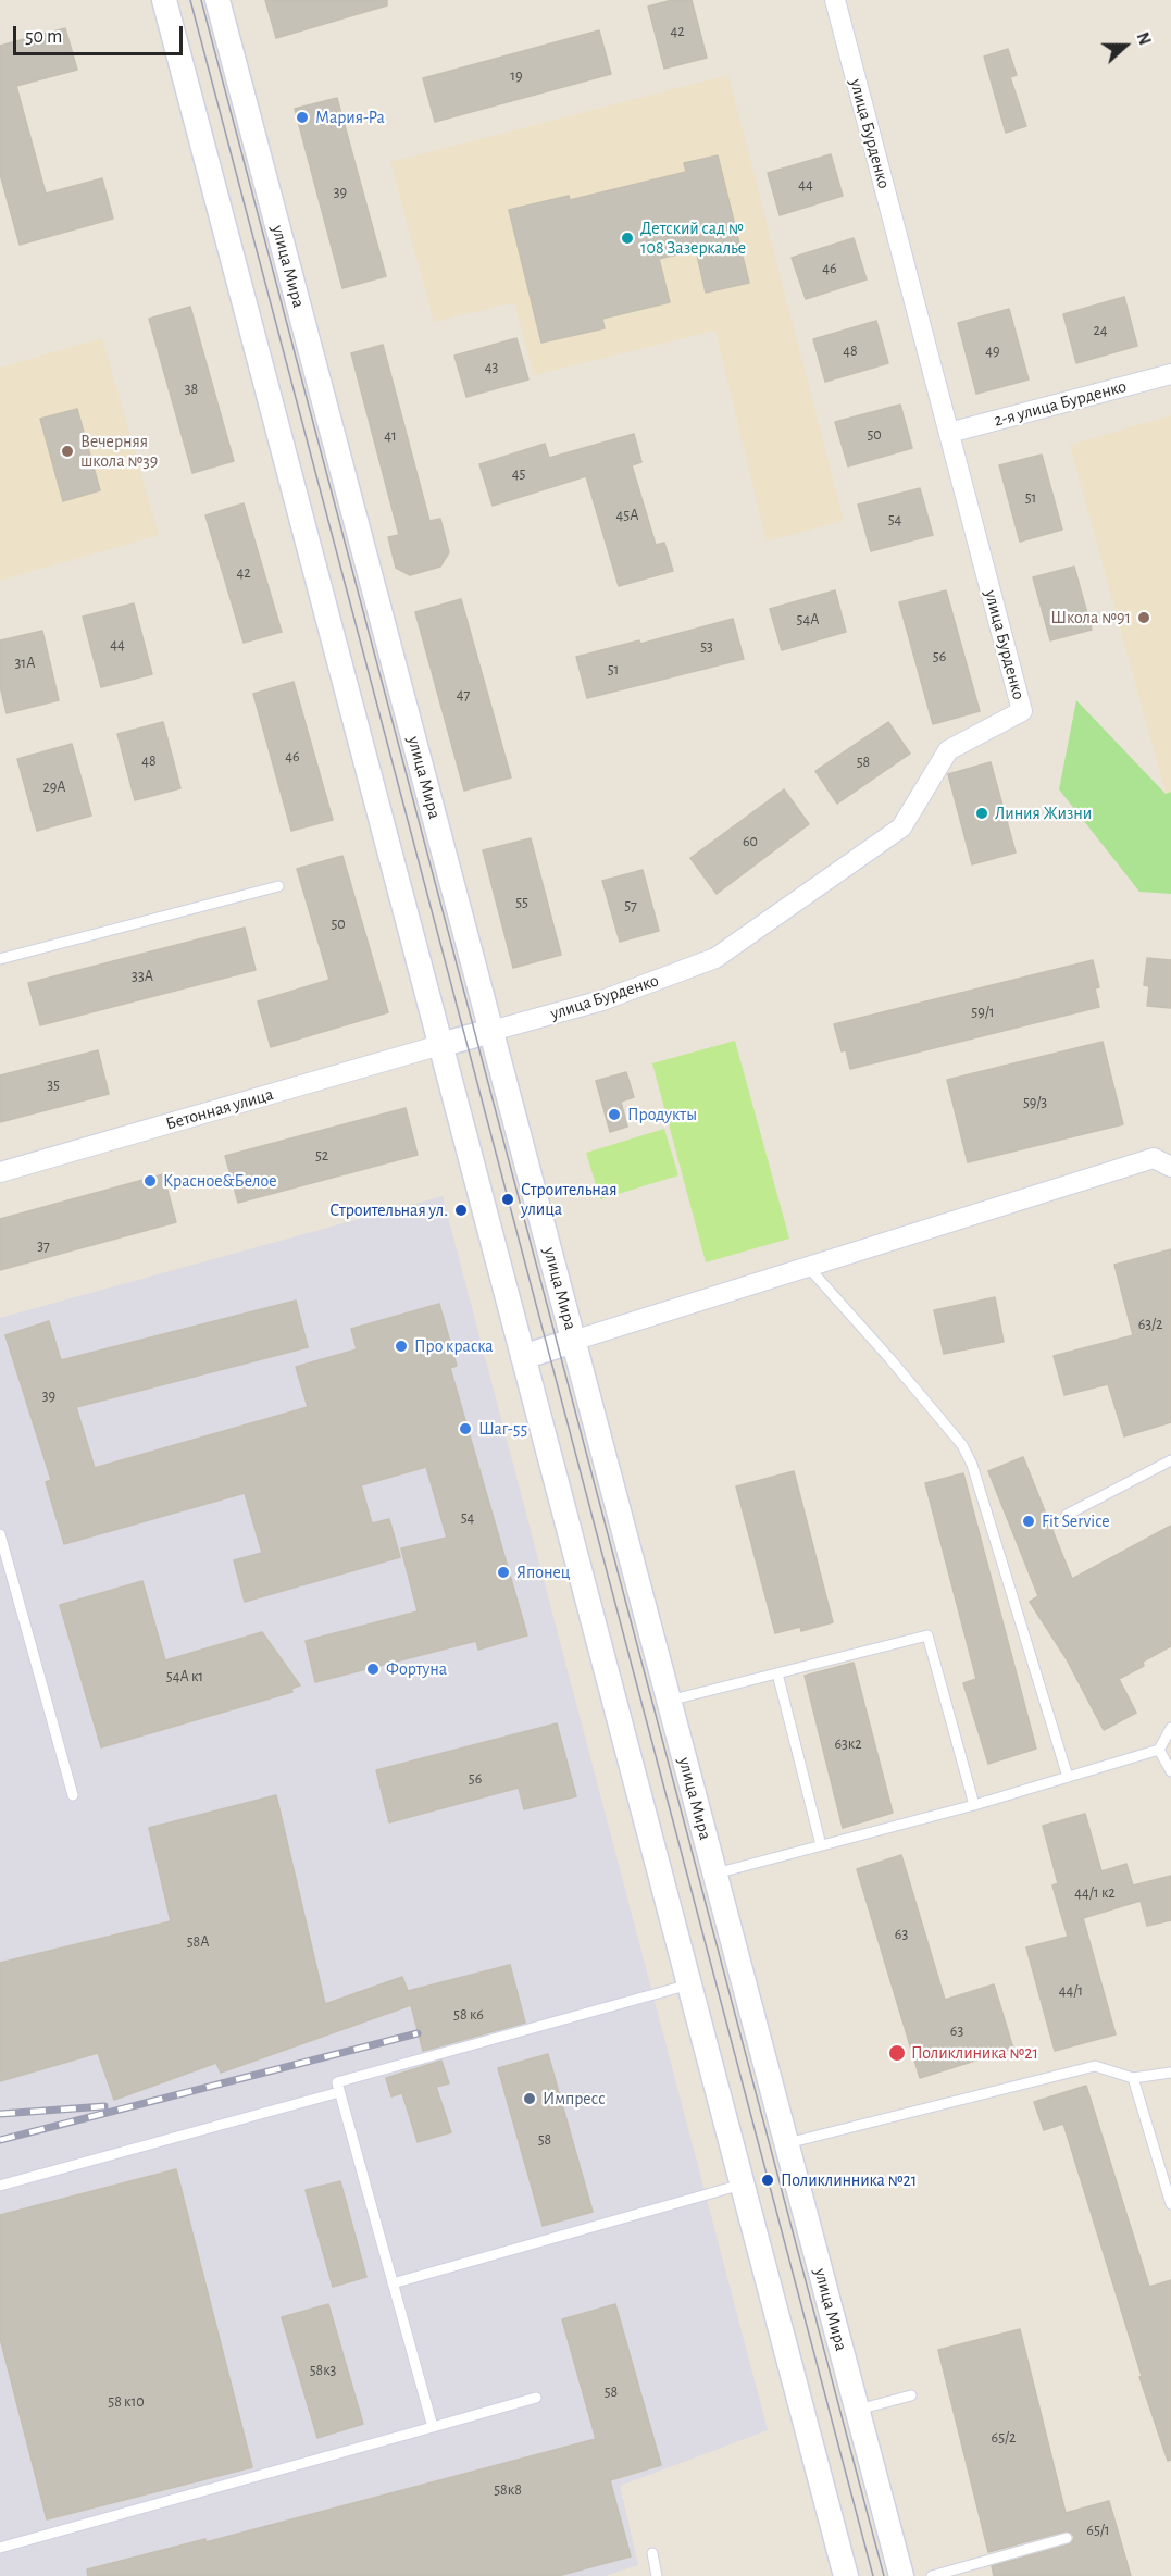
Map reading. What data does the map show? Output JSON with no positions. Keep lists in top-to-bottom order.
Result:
{
  "streets": {
    "street": [
      "улица Бурденко",
      "улица Мира",
      "2-я улица Бурденко",
      "Бетонная улица"
    ]
  },
  "crossings": [
    ["улица Бурденко", "улица Мира"],
    ["улица Бурденко", "2-я улица Бурденко"]
  ],
  "places": [
    "Мария-Ра",
    "Детский сад № 108 Зазеркалье",
    "Вечерняя школа №39",
    "Школа №91",
    "Линия Жизни",
    "Продукты",
    "Красное&Белое",
    "Строительная улица",
    "Строительная ул.",
    "Про краска",
    "Шаг-55",
    "Fit Service",
    "Японец",
    "Фортуна",
    "Поликлиника №21",
    "Импресс",
    "Поликлинника №21"
  ],
  "house_numbers": [
    "42",
    "19",
    "44",
    "39",
    "46",
    "24",
    "48",
    "49",
    "43",
    "38",
    "50",
    "41",
    "45",
    "51",
    "45А",
    "54",
    "42",
    "54А",
    "44",
    "53",
    "56",
    "31А",
    "51",
    "47",
    "46",
    "48",
    "58",
    "29А",
    "60",
    "55",
    "57",
    "50",
    "33А",
    "59/1",
    "35",
    "59/3",
    "52",
    "37",
    "63/2",
    "39",
    "54",
    "54А к1",
    "63к2",
    "56",
    "44/1 к2",
    "63",
    "58А",
    "44/1",
    "58 к6",
    "63",
    "58",
    "58к3",
    "58",
    "58 к10",
    "65/2",
    "58к8",
    "65/1"
  ],
  "scale_bar": "50 m",
  "north": "right"
}
